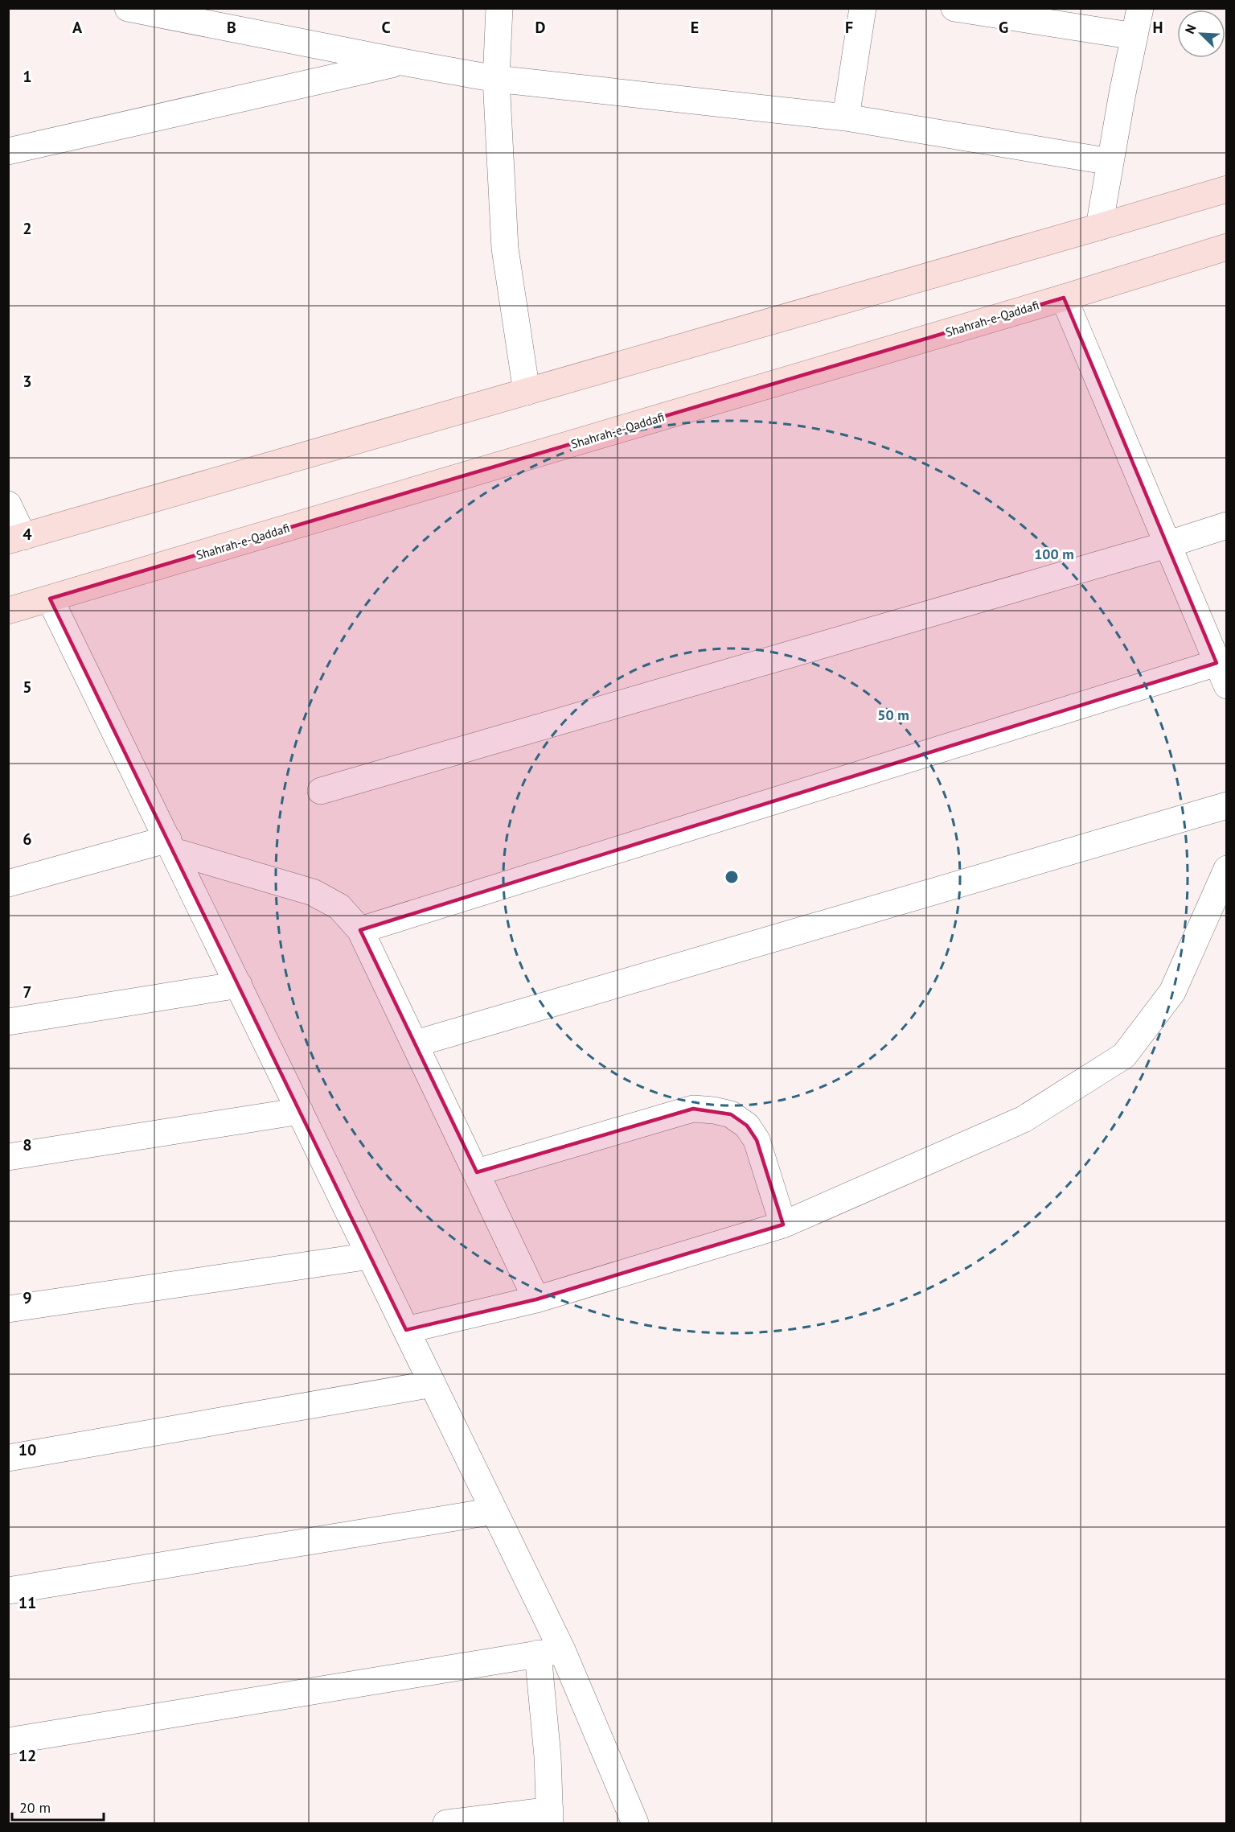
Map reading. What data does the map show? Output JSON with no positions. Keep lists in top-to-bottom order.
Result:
{
  "streets": {
    "main road": ["Shahrah-e-Qaddafi"]
  },
  "scale_bar": "20 m",
  "north": "top left",
  "grid": {
    "columns": [
      "A",
      "B",
      "C",
      "D",
      "E",
      "F",
      "G",
      "H"
    ],
    "rows": [
      "1",
      "2",
      "3",
      "4",
      "5",
      "6",
      "7",
      "8",
      "9",
      "10",
      "11",
      "12"
    ]
  },
  "rings": ["100 m", "50 m"]
}
